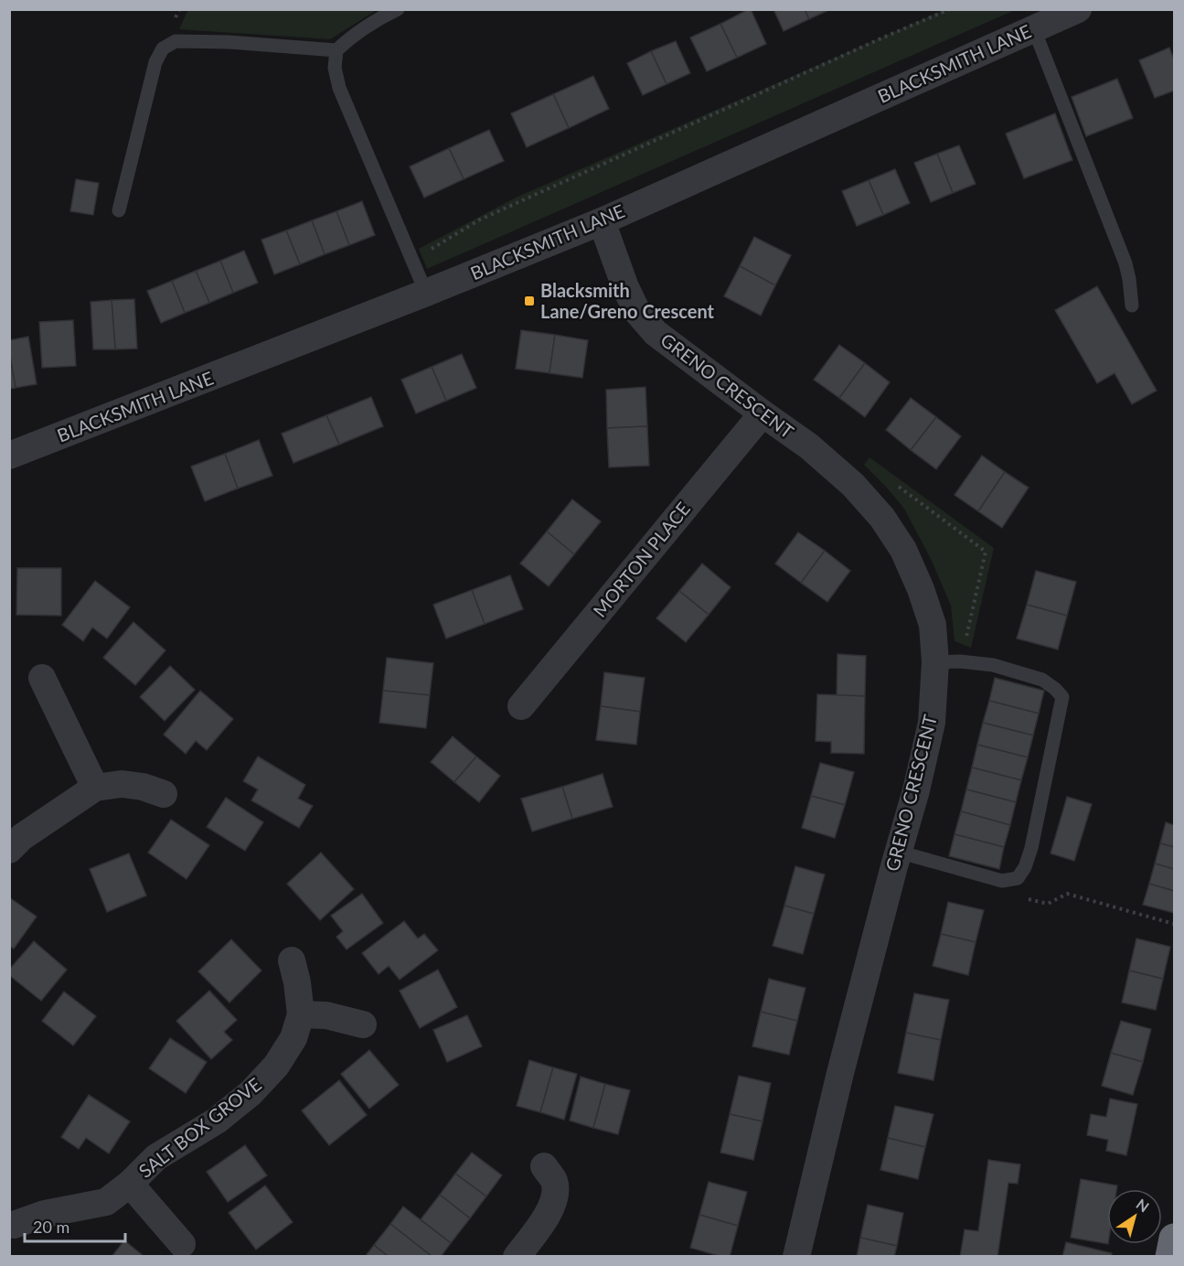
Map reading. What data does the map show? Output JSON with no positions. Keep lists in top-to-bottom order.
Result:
{
  "streets": {
    "street": [
      "BLACKSMITH LANE",
      "GRENO CRESCENT",
      "MORTON PLACE",
      "SALT BOX GROVE"
    ]
  },
  "crossings": [
    ["BLACKSMITH LANE", "GRENO CRESCENT"],
    ["GRENO CRESCENT", "MORTON PLACE"]
  ],
  "places": {
    "transit": ["Blacksmith Lane/Greno Crescent"]
  },
  "scale_bar": "20 m",
  "north": "top right"
}
